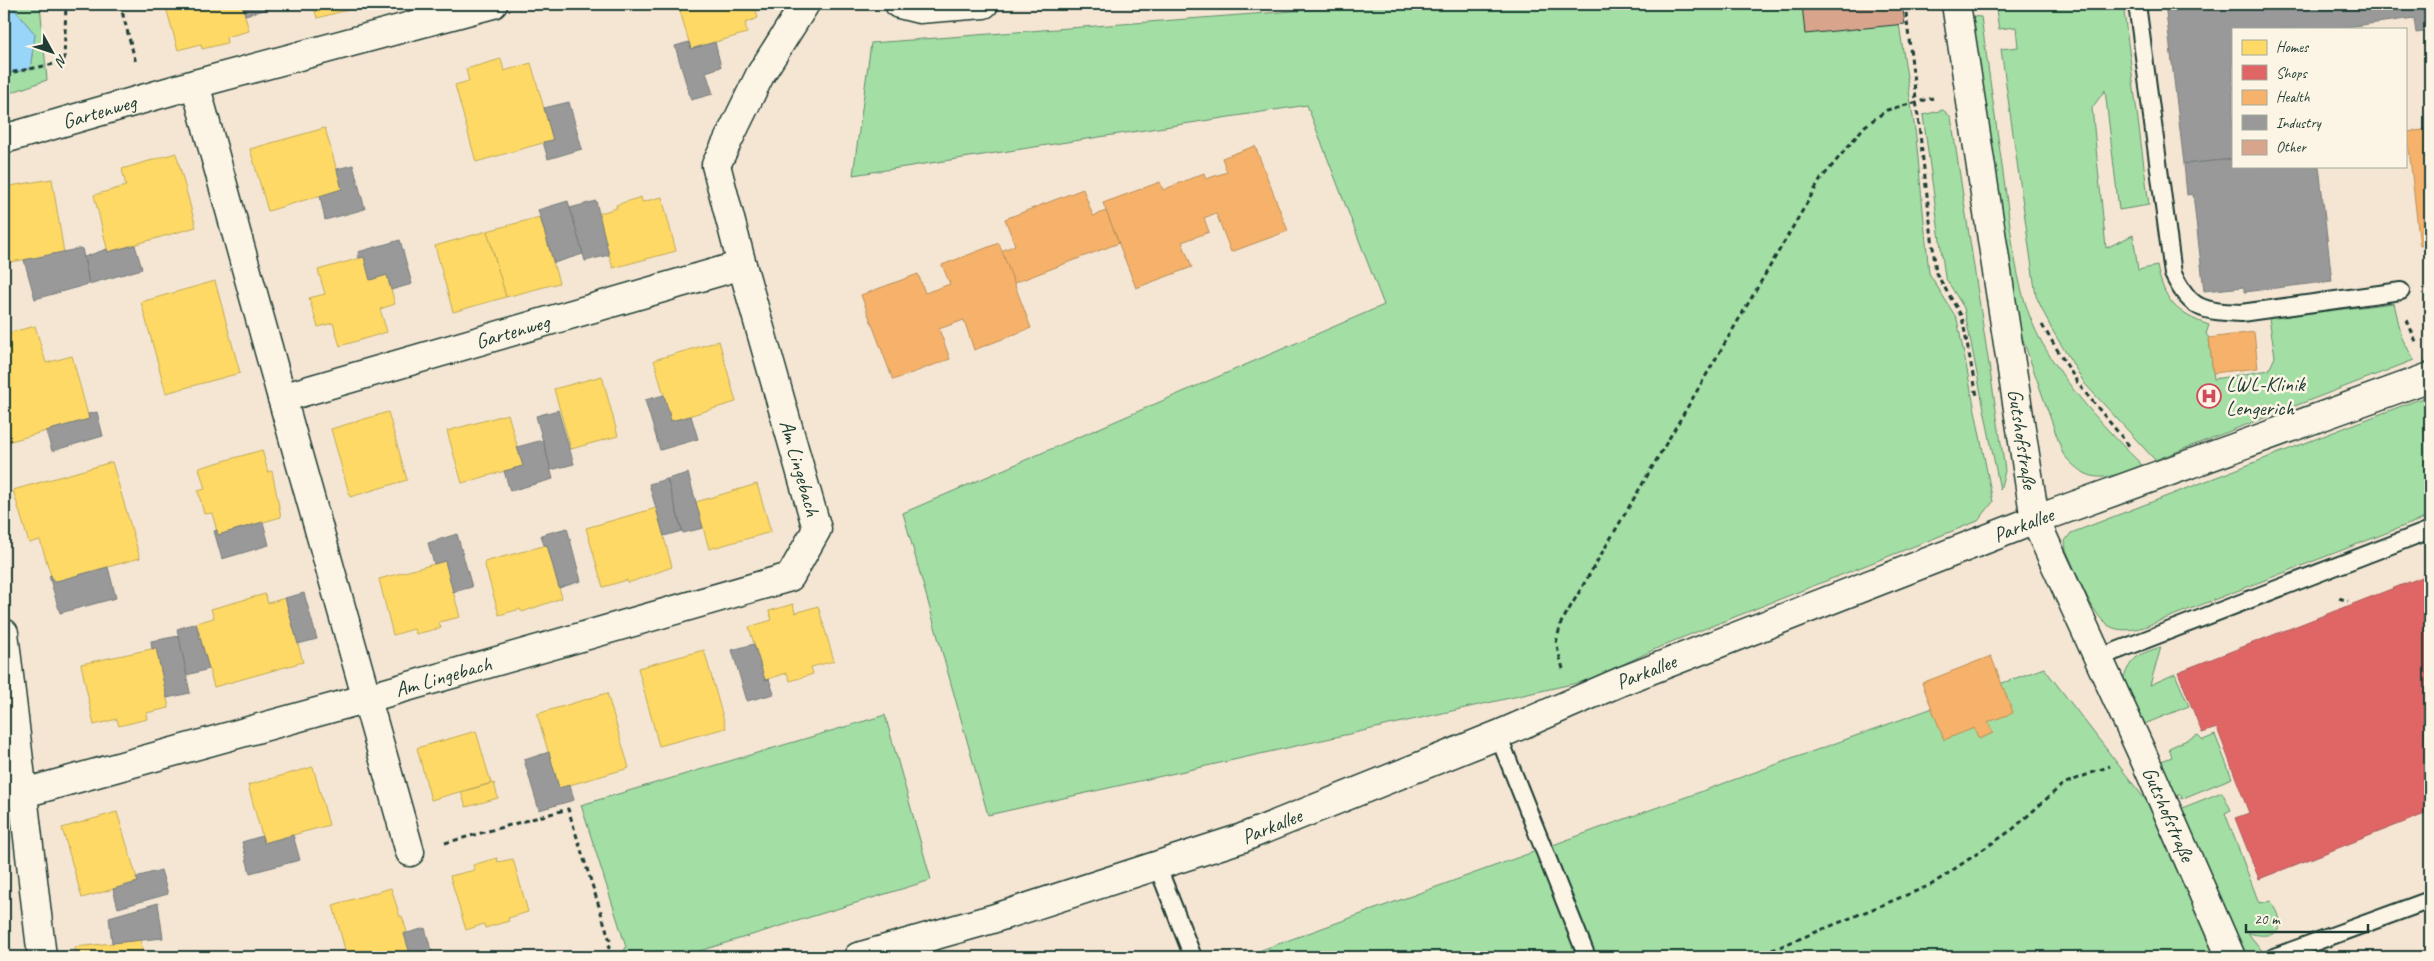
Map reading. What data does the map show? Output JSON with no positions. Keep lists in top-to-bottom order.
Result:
{
  "streets": {
    "street": [
      "Gartenweg",
      "Gutshofstraße",
      "Am Lingebach",
      "Parkallee"
    ]
  },
  "crossings": [
    ["Gartenweg", "Am Lingebach"],
    ["Gutshofstraße", "Parkallee"]
  ],
  "places": {
    "hospital": ["LWL-Klinik Lengerich"]
  },
  "legend": [
    "Homes",
    "Shops",
    "Health",
    "Industry",
    "Other"
  ],
  "scale_bar": "20 m",
  "north": "bottom right"
}
